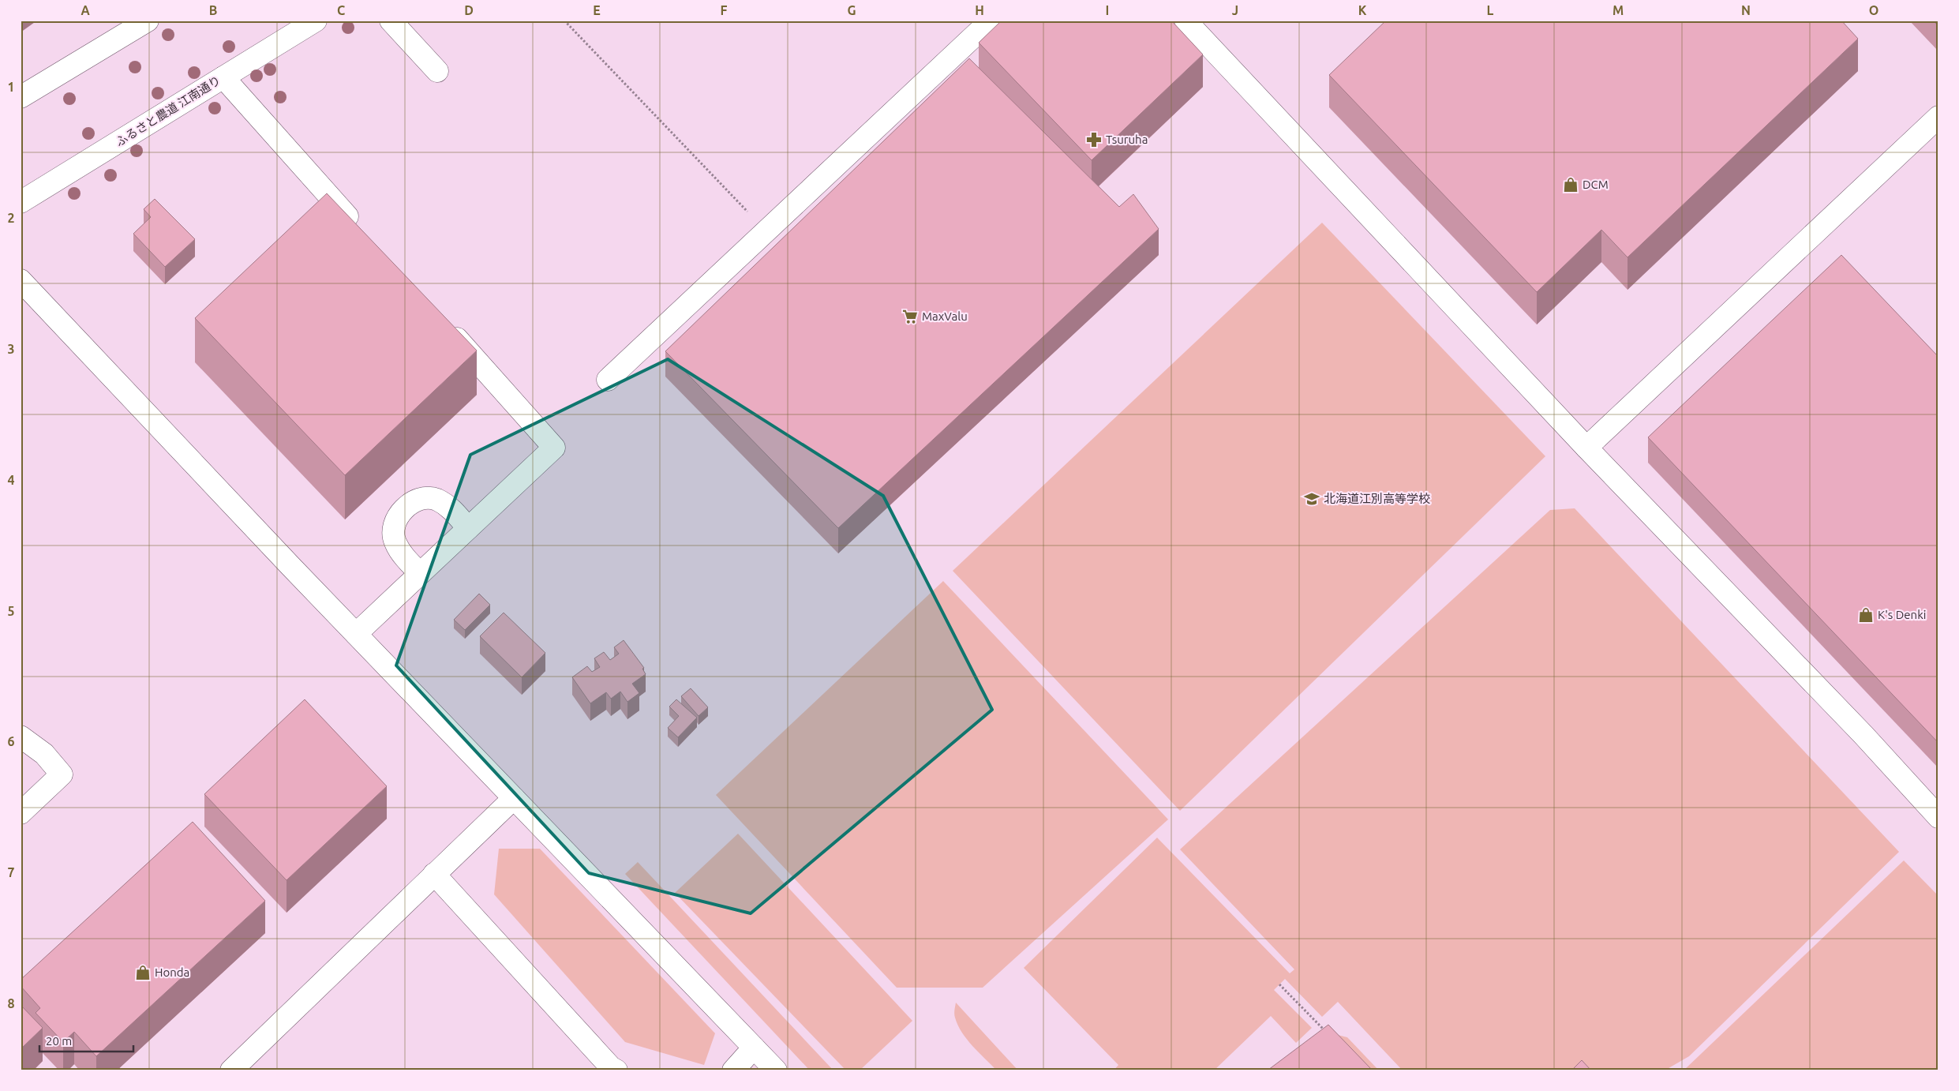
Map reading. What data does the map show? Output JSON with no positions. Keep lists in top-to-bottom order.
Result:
{
  "streets": {
    "street": ["ふるさと農道 江南通り"]
  },
  "places": {
    "pharmacy": ["Tsuruha"],
    "shop": ["DCM", "K's Denki", "Honda"],
    "supermarket": ["MaxValu"],
    "school or university": ["北海道江別高等学校"]
  },
  "scale_bar": "20 m",
  "grid": {
    "columns": [
      "A",
      "B",
      "C",
      "D",
      "E",
      "F",
      "G",
      "H",
      "I",
      "J",
      "K",
      "L",
      "M",
      "N",
      "O"
    ],
    "rows": [
      "1",
      "2",
      "3",
      "4",
      "5",
      "6",
      "7",
      "8"
    ]
  }
}
